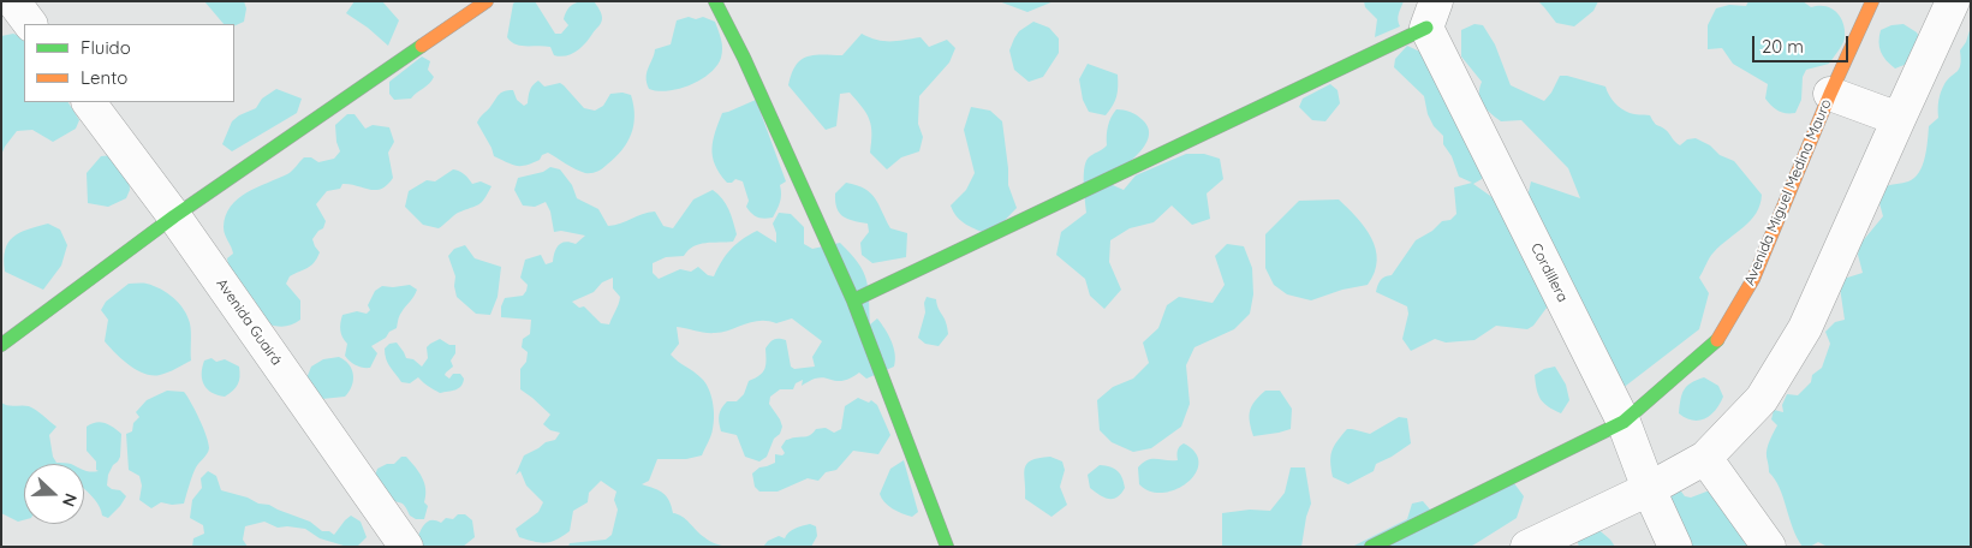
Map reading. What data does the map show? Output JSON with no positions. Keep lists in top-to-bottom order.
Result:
{
  "streets": {
    "street": ["Avenida Miguel Medina Mauro", "Cordillera", "Avenida Guairá"]
  },
  "crossings": [
    ["Avenida Miguel Medina Mauro", "Cordillera"]
  ],
  "legend": ["Fluido", "Lento"],
  "scale_bar": "20 m",
  "north": "right"
}
